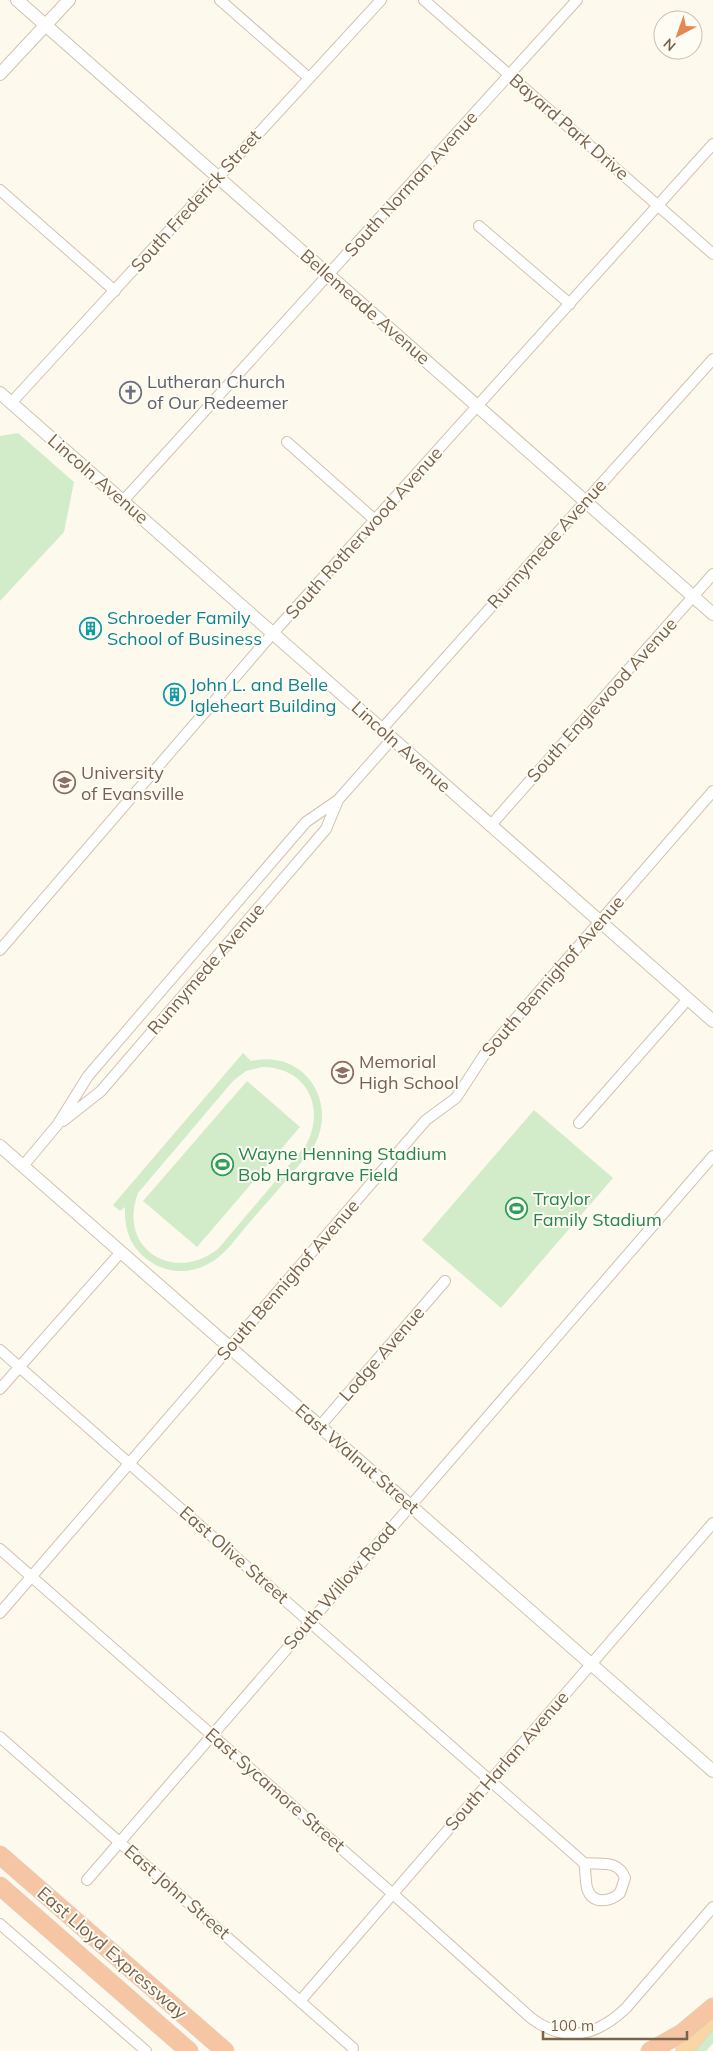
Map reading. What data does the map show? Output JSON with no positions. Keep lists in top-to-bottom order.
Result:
{
  "streets": {
    "highway": ["East Lloyd Expressway"],
    "street": [
      "Bayard Park Drive",
      "South Norman Avenue",
      "South Frederick Street",
      "Bellemeade Avenue",
      "Lincoln Avenue",
      "South Rotherwood Avenue",
      "Runnymede Avenue",
      "South Englewood Avenue",
      "South Bennighof Avenue",
      "Lodge Avenue",
      "East Walnut Street",
      "East Olive Street",
      "South Willow Road",
      "South Harlan Avenue",
      "East Sycamore Street",
      "East John Street"
    ]
  },
  "crossings": [
    ["Bayard Park Drive", "South Norman Avenue"],
    ["Bayard Park Drive", "South Rotherwood Avenue"],
    ["South Norman Avenue", "Bellemeade Avenue"],
    ["South Norman Avenue", "Lincoln Avenue"],
    ["South Frederick Street", "Bellemeade Avenue"],
    ["South Frederick Street", "Lincoln Avenue"],
    ["Bellemeade Avenue", "South Rotherwood Avenue"],
    ["Bellemeade Avenue", "Runnymede Avenue"],
    ["Bellemeade Avenue", "South Englewood Avenue"],
    ["Lincoln Avenue", "South Rotherwood Avenue"],
    ["Lincoln Avenue", "Runnymede Avenue"],
    ["Lincoln Avenue", "South Englewood Avenue"],
    ["Lincoln Avenue", "South Bennighof Avenue"],
    ["Runnymede Avenue", "East Walnut Street"],
    ["South Bennighof Avenue", "East Walnut Street"],
    ["South Bennighof Avenue", "East Olive Street"],
    ["South Bennighof Avenue", "East Sycamore Street"],
    ["Lodge Avenue", "East Walnut Street"],
    ["East Walnut Street", "South Willow Road"],
    ["East Walnut Street", "South Harlan Avenue"],
    ["East Olive Street", "South Willow Road"],
    ["East Olive Street", "South Harlan Avenue"],
    ["South Willow Road", "East Sycamore Street"],
    ["South Willow Road", "East John Street"],
    ["South Harlan Avenue", "East Sycamore Street"],
    ["South Harlan Avenue", "East John Street"]
  ],
  "places": {
    "church": ["Lutheran Church of Our Redeemer"],
    "building": ["Schroeder Family School of Business", "John L. and Belle Igleheart Building"],
    "school or university": ["University of Evansville", "Memorial High School"],
    "sports": ["Wayne Henning Stadium Bob Hargrave Field", "Traylor Family Stadium"]
  },
  "scale_bar": "100 m",
  "north": "bottom left"
}
